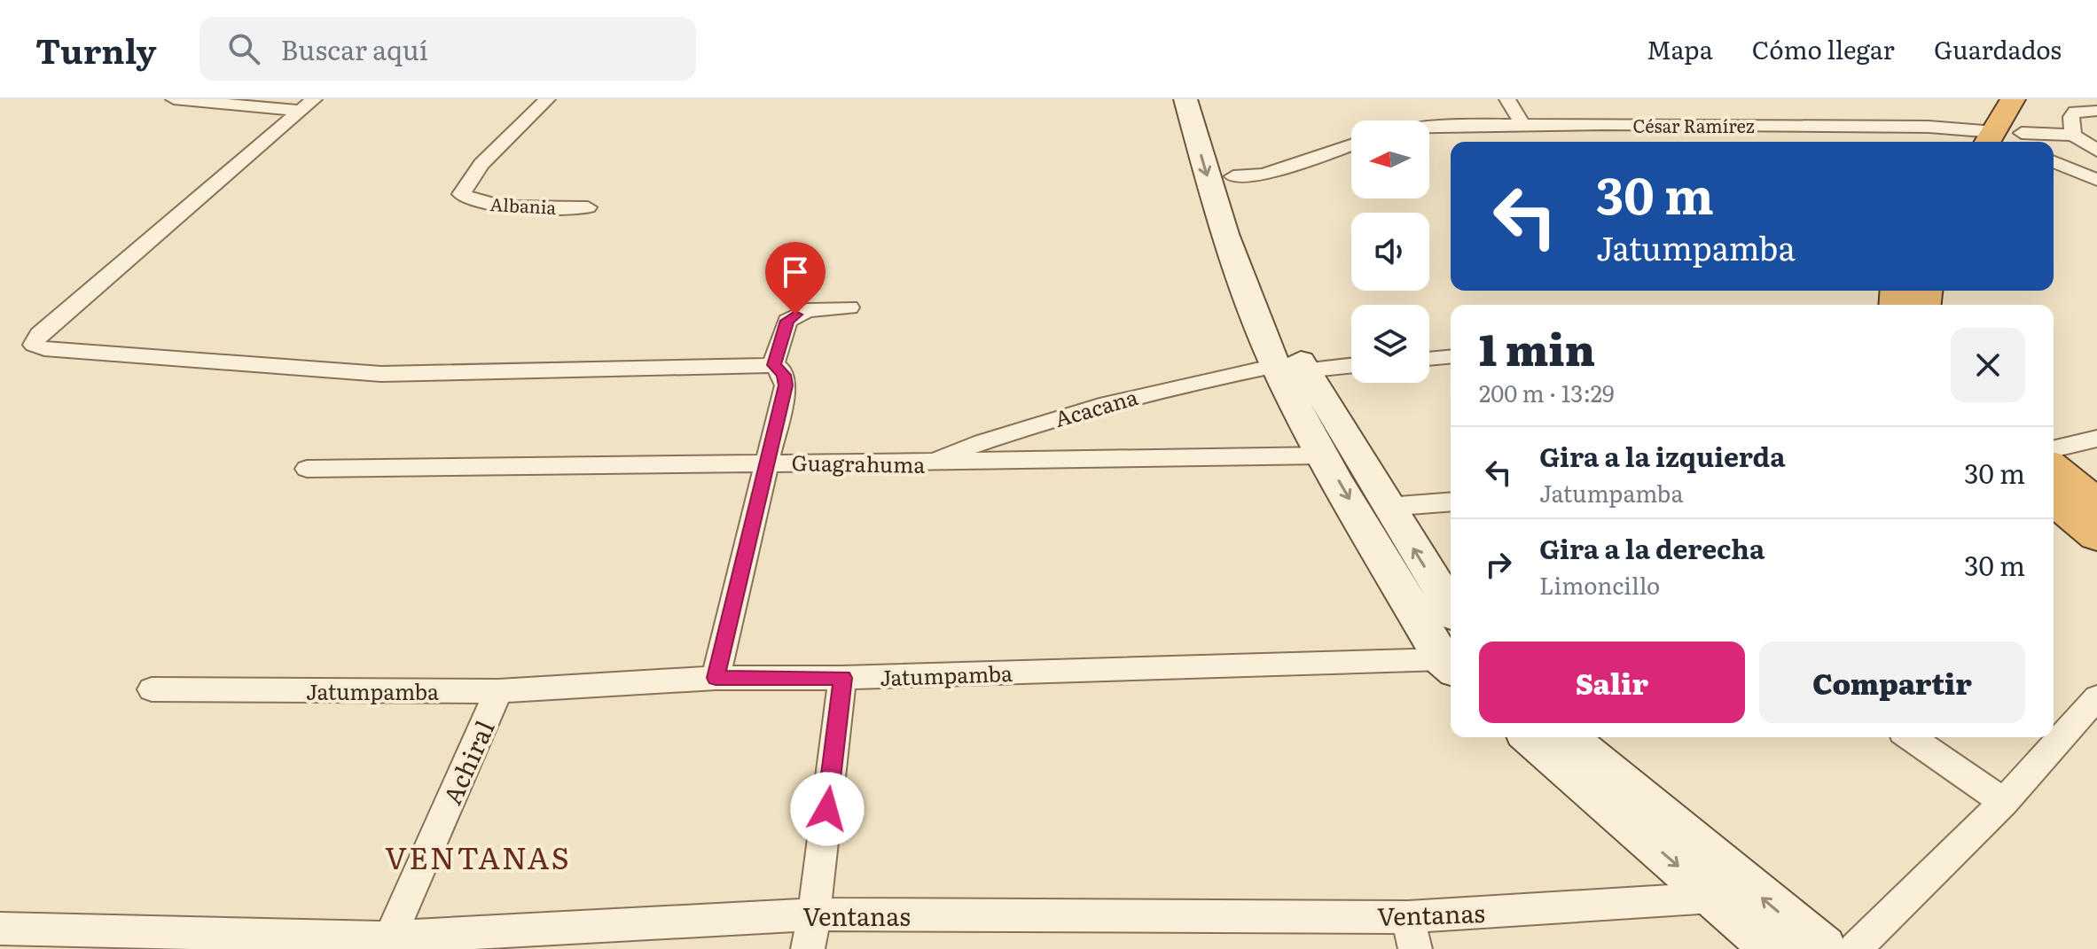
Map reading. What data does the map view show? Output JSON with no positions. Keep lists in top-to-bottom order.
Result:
{
  "streets": {
    "street": [
      "César Ramírez",
      "Albania",
      "Acacana",
      "Guagrahuma",
      "Jatumpamba",
      "Achiral",
      "Ventanas"
    ]
  },
  "crossings": [
    ["Acacana", "Guagrahuma"],
    ["Jatumpamba", "Achiral"],
    ["Achiral", "Ventanas"]
  ],
  "districts": ["VENTANAS"],
  "north": "left",
  "page": {
    "header": "Turnly",
    "search": "Buscar aquí",
    "nav": ["Mapa", "Cómo llegar", "Guardados"],
    "turn": ["30 m", "Jatumpamba"],
    "heading": ["1 min", "200 m · 13:29"],
    "list": [
      {
        "name": "Gira a la izquierda",
        "note": "Jatumpamba",
        "value": "30 m"
      },
      {
        "name": "Gira a la derecha",
        "note": "Limoncillo",
        "value": "30 m"
      }
    ],
    "buttons": ["Salir", "Compartir"]
  }
}
